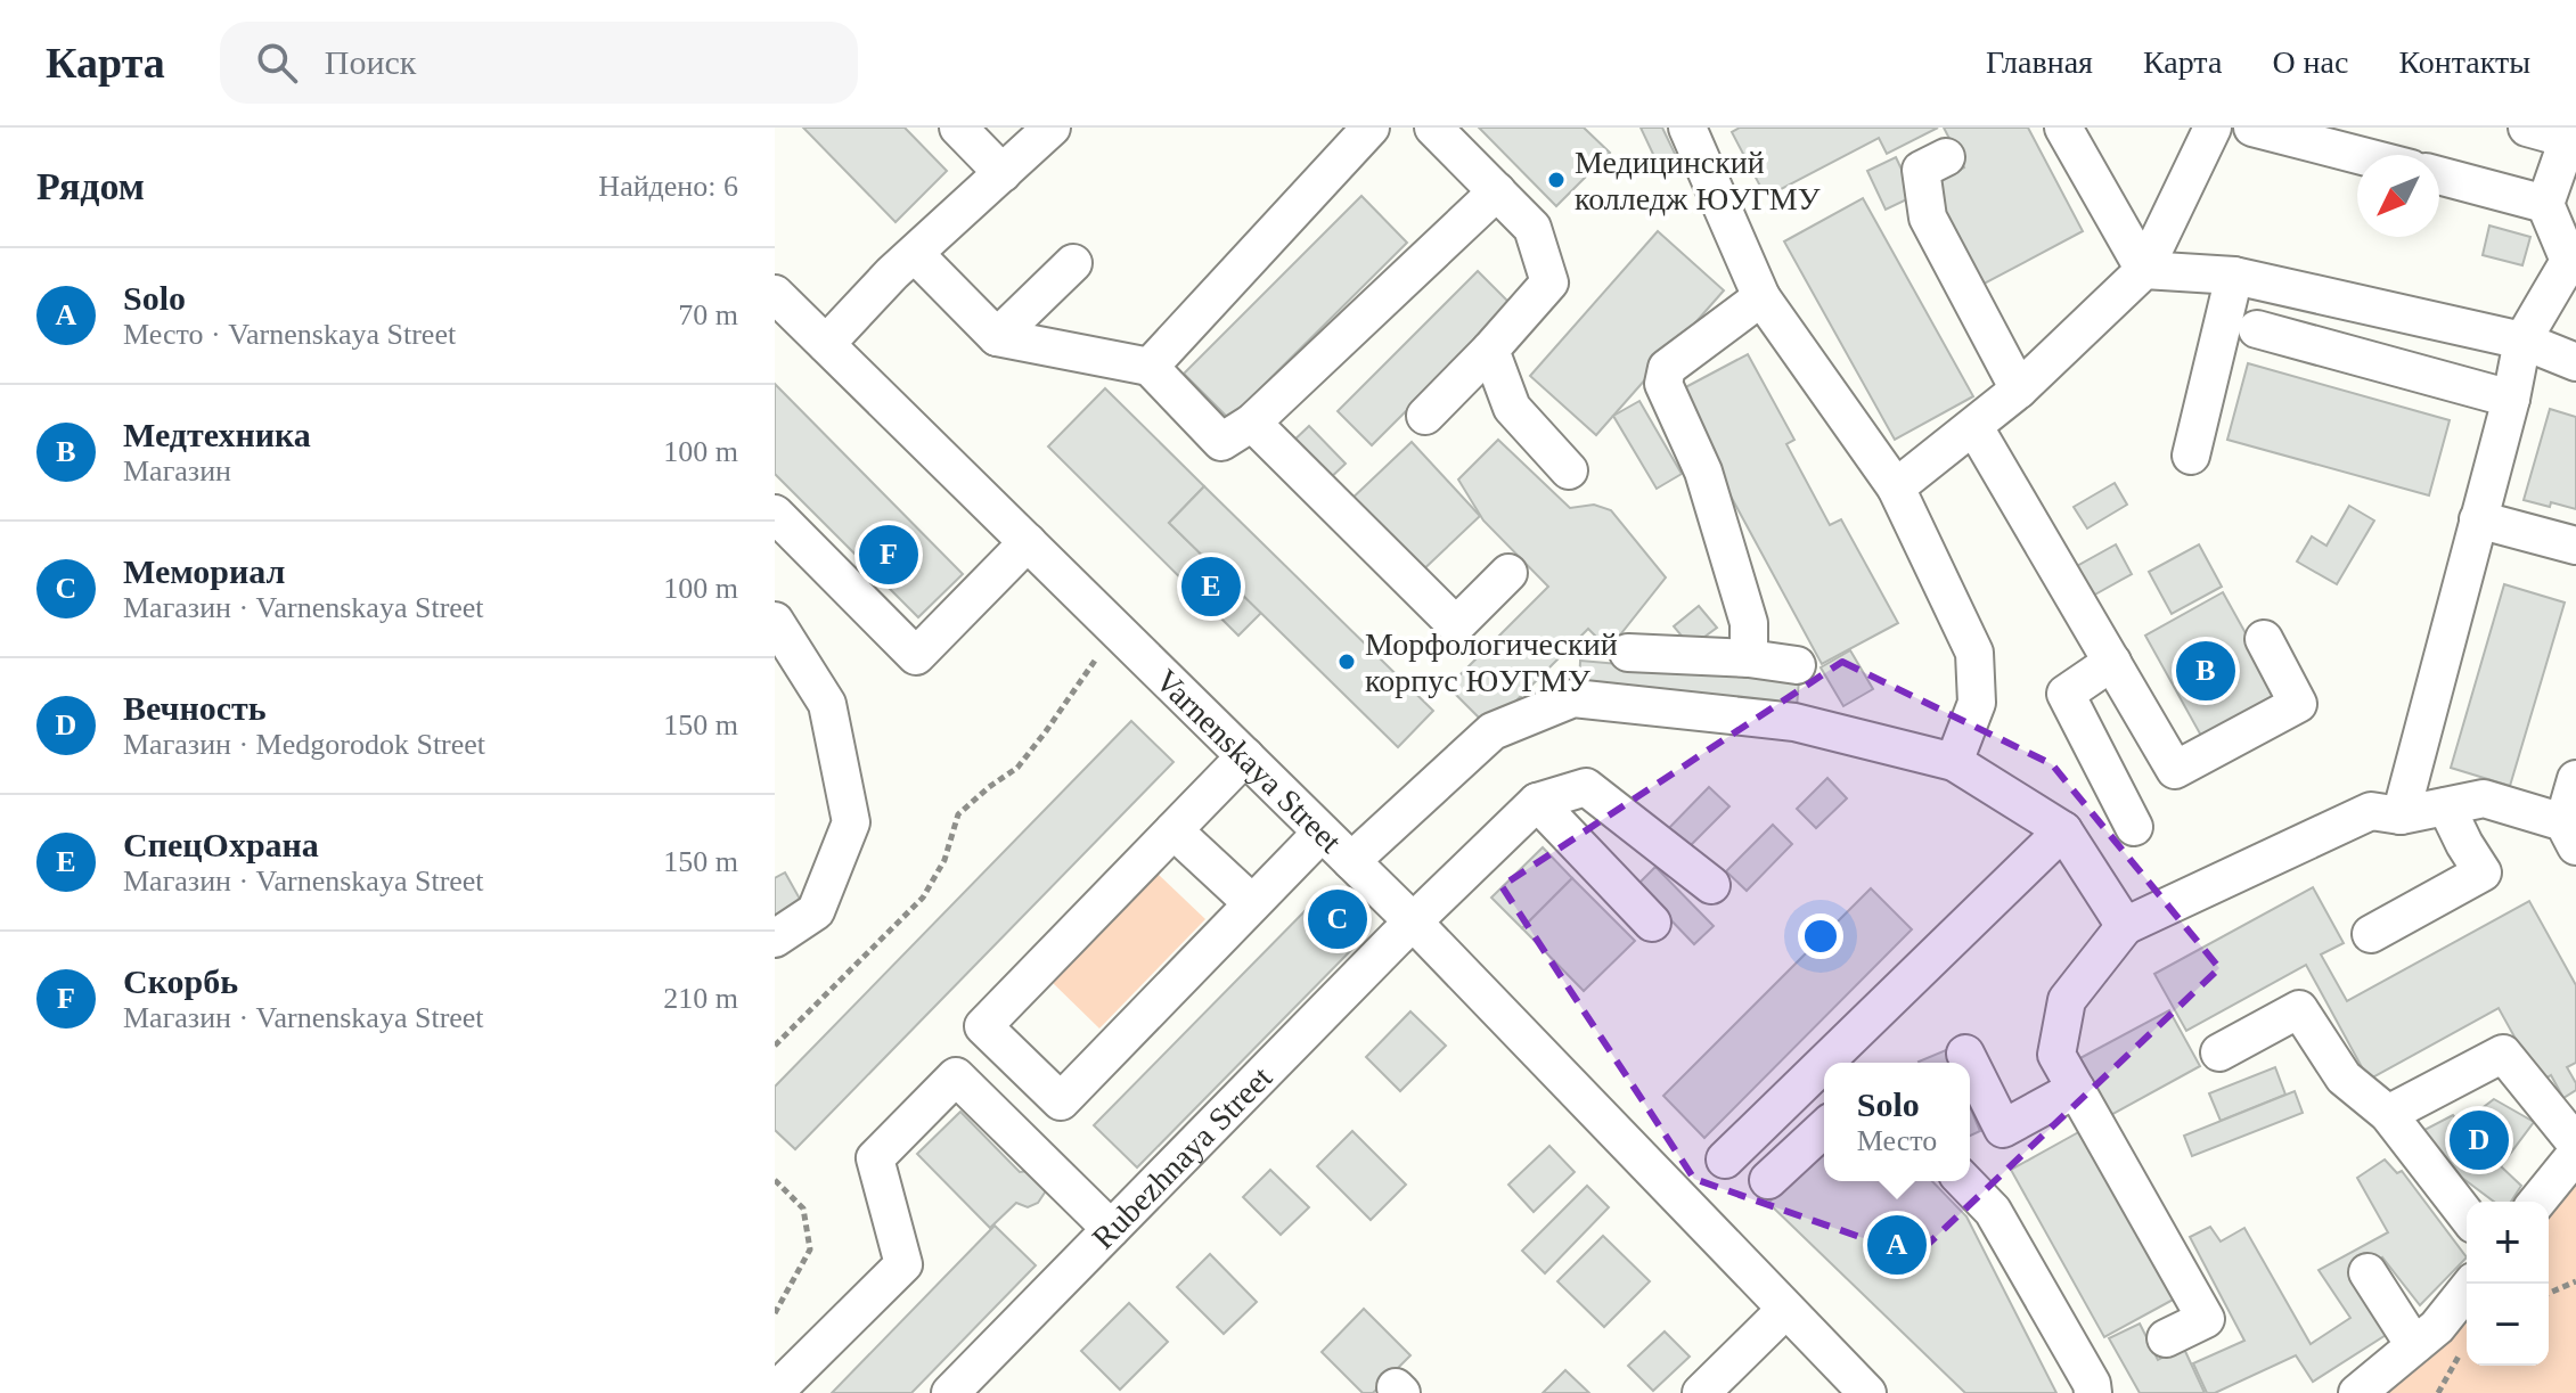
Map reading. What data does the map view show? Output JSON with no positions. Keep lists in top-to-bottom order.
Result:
{
  "streets": {
    "street": ["Varnenskaya Street", "Rubezhnaya Street"]
  },
  "crossings": [
    ["Varnenskaya Street", "Rubezhnaya Street"]
  ],
  "places": ["Медицинский колледж ЮУГМУ", "Морфологический корпус ЮУГМУ"],
  "north": "bottom left",
  "page": {
    "header": "Карта",
    "search": "Поиск",
    "nav": [
      "Главная",
      "Карта",
      "О нас",
      "Контакты"
    ],
    "heading": ["Рядом", "Найдено: 6"],
    "list": [
      {
        "mark": "A",
        "name": "Solo",
        "note": "Место · Varnenskaya Street",
        "value": "70 m"
      },
      {
        "mark": "B",
        "name": "Медтехника",
        "note": "Магазин",
        "value": "100 m"
      },
      {
        "mark": "C",
        "name": "Мемориал",
        "note": "Магазин · Varnenskaya Street",
        "value": "100 m"
      },
      {
        "mark": "D",
        "name": "Вечность",
        "note": "Магазин · Medgorodok Street",
        "value": "150 m"
      },
      {
        "mark": "E",
        "name": "СпецОхрана",
        "note": "Магазин · Varnenskaya Street",
        "value": "150 m"
      },
      {
        "mark": "F",
        "name": "Скорбь",
        "note": "Магазин · Varnenskaya Street",
        "value": "210 m"
      }
    ],
    "pins": [
      "F",
      "E",
      "B",
      "C",
      "D",
      "A"
    ],
    "popup": ["Solo", "Место"],
    "map_buttons": ["+", "−"]
  }
}
